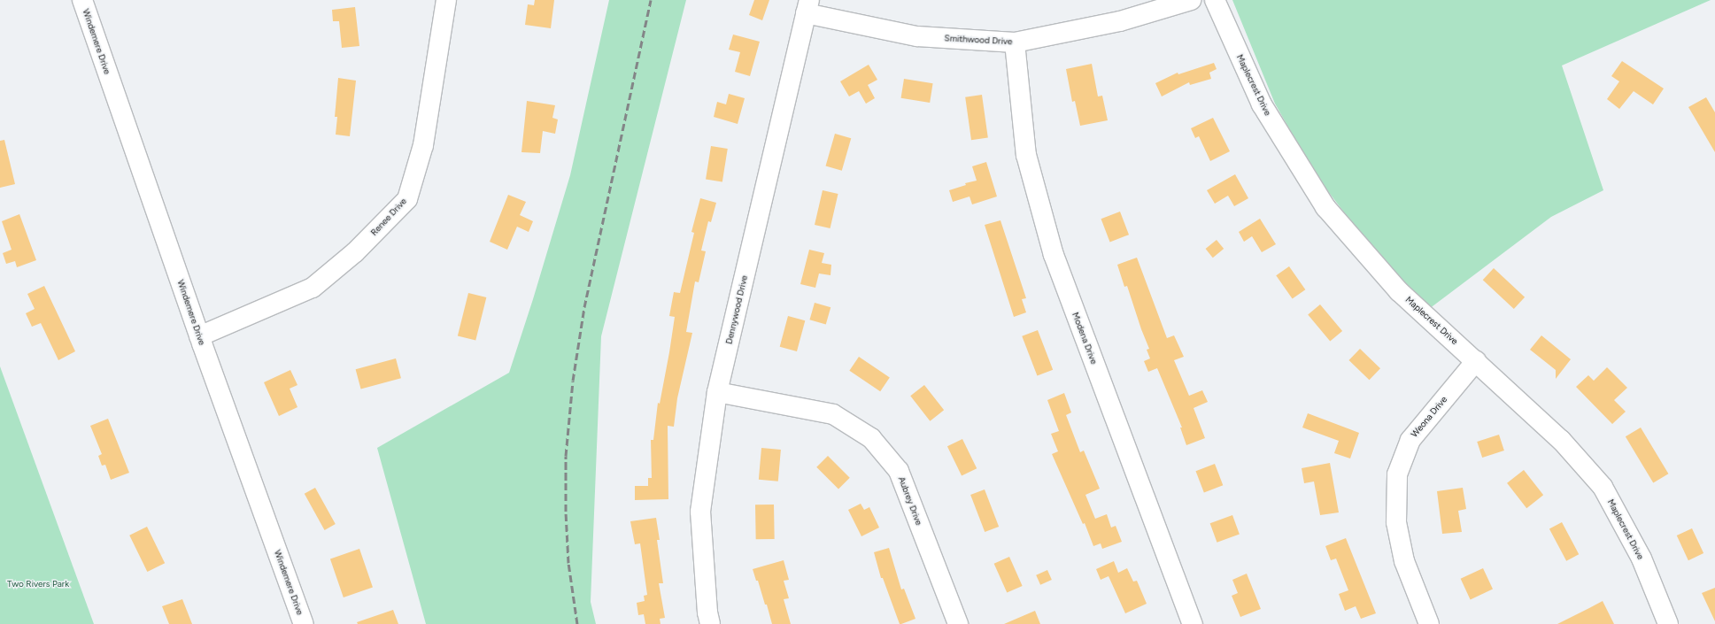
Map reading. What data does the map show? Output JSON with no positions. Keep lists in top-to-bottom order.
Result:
{
  "streets": {
    "street": [
      "Smithwood Drive",
      "Windemere Drive",
      "Maplecrest Drive",
      "Renee Drive",
      "Dennywood Drive",
      "Modena Drive",
      "Weona Drive",
      "Aubrey Drive"
    ]
  },
  "crossings": [
    ["Smithwood Drive", "Dennywood Drive"],
    ["Smithwood Drive", "Modena Drive"],
    ["Windemere Drive", "Renee Drive"],
    ["Maplecrest Drive", "Weona Drive"],
    ["Dennywood Drive", "Aubrey Drive"]
  ],
  "parks": ["Two Rivers Park"]
}
